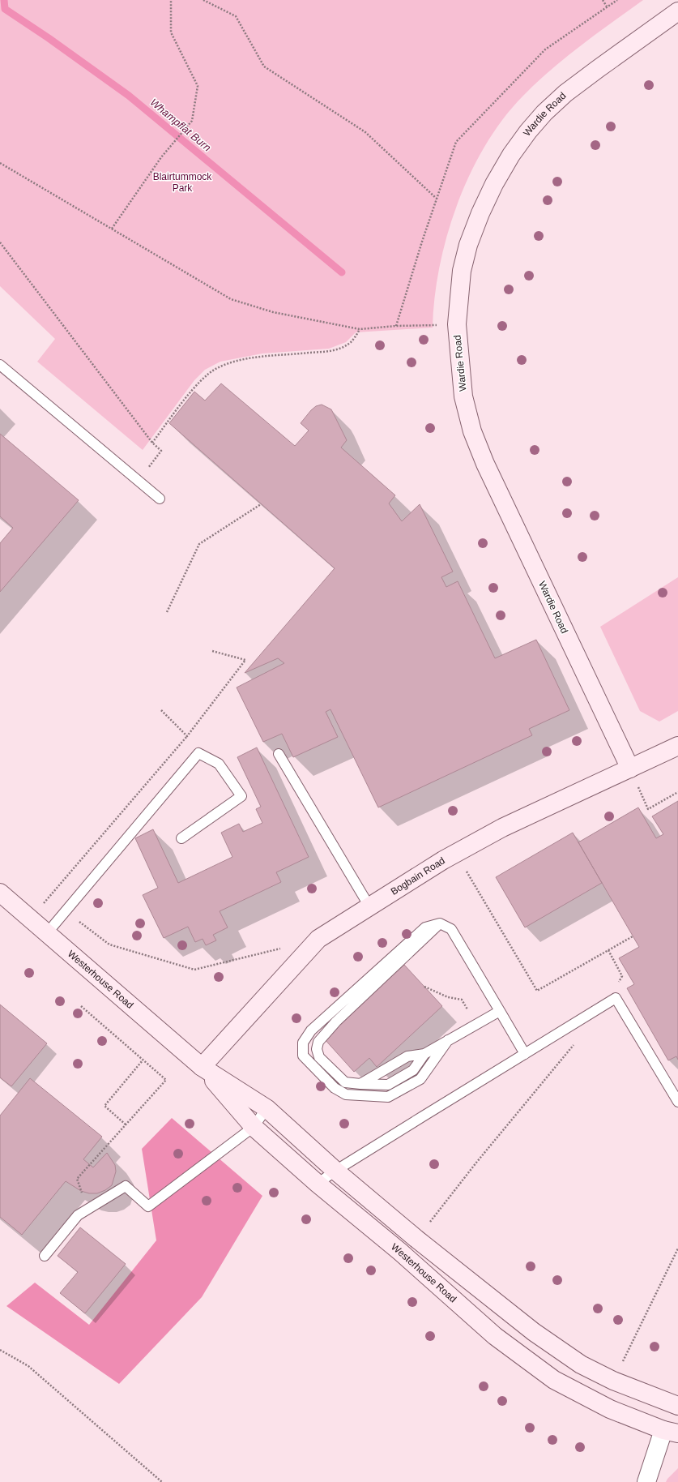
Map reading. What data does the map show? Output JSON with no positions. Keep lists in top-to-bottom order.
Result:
{
  "streets": {
    "street": ["Wardie Road", "Bogbain Road", "Westerhouse Road"]
  },
  "crossings": [
    ["Wardie Road", "Bogbain Road"],
    ["Bogbain Road", "Westerhouse Road"]
  ],
  "water": ["Whampflat Burn"],
  "parks": ["Blairtummock Park"]
}
